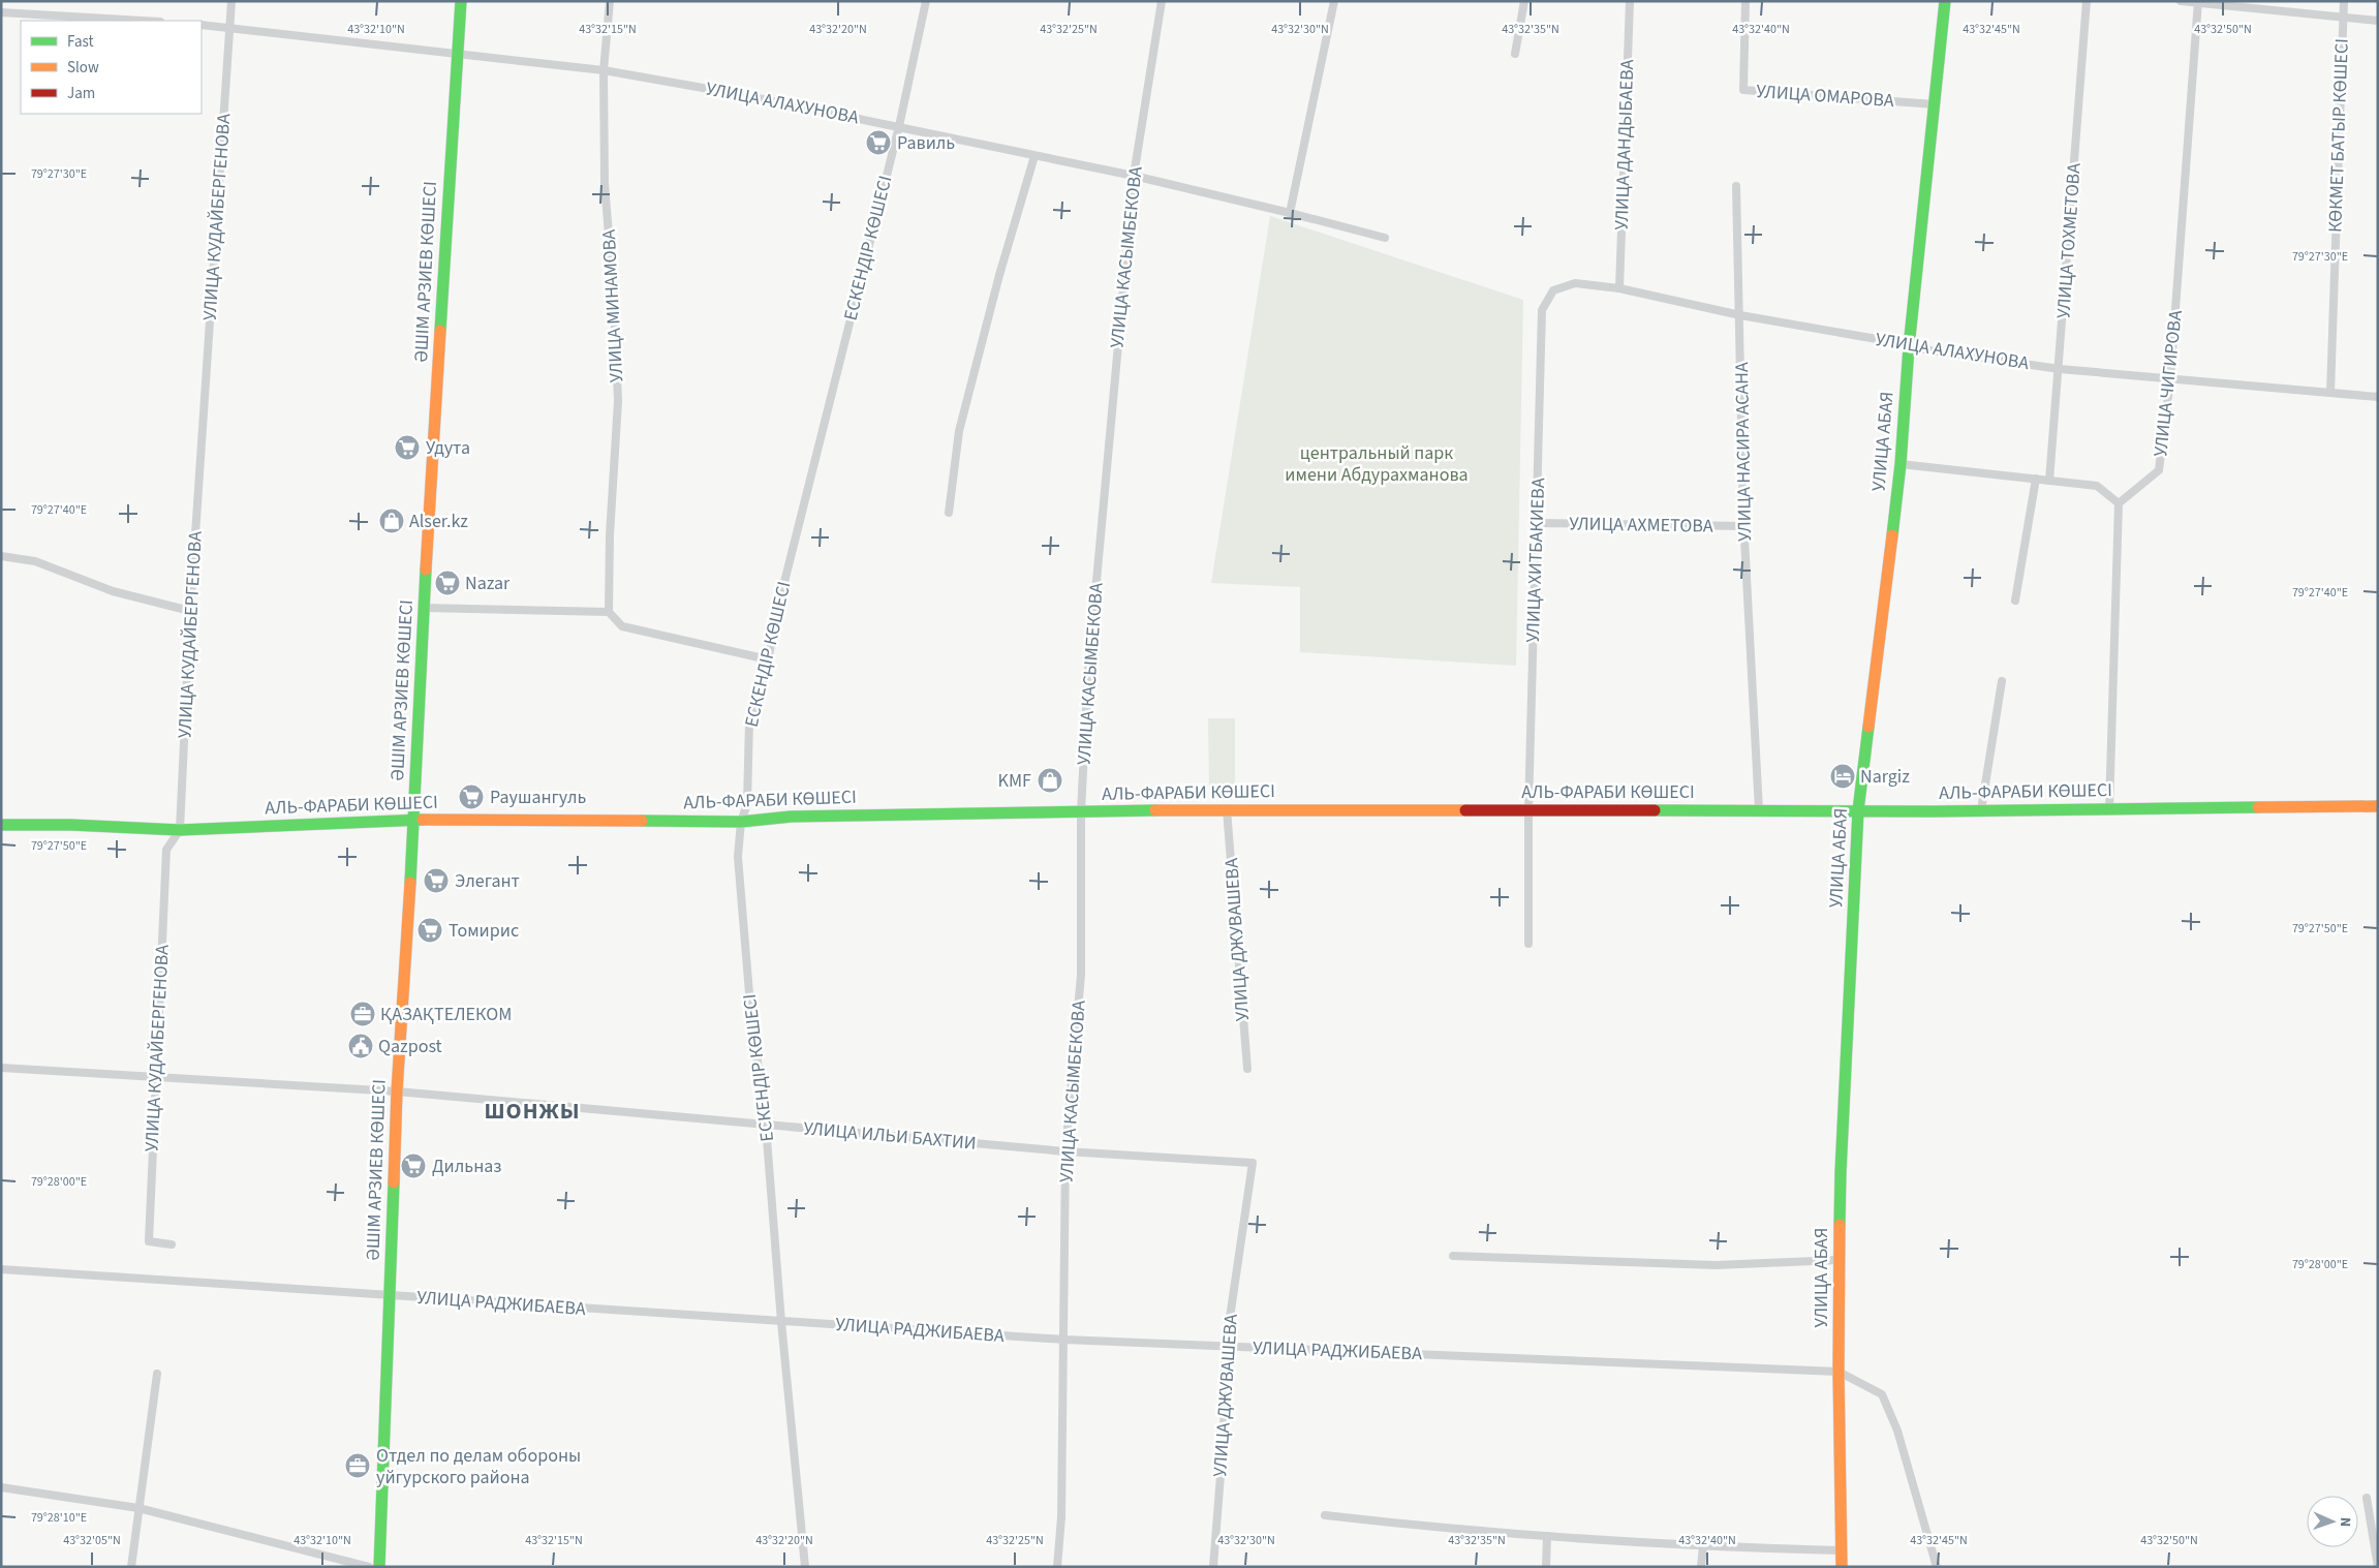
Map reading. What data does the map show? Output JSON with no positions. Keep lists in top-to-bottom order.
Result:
{
  "streets": {
    "main road": ["ӘШІМ АРЗИЕВ КӨШЕСІ", "УЛИЦА АБАЯ", "АЛЬ-ФАРАБИ КӨШЕСІ"],
    "street": [
      "УЛИЦА ОМАРОВА",
      "УЛИЦА АЛАХУНОВА",
      "КӨКМЕТ БАТЫР КӨШЕСІ",
      "УЛИЦА ДАНДЫБАЕВА",
      "УЛИЦА КУДАЙБЕРГЕНОВА",
      "УЛИЦА ТОХМЕТОВА",
      "ЕСКЕНДІР КӨШЕСІ",
      "УЛИЦА КАСЫМБЕКОВА",
      "УЛИЦА МИНАМОВА",
      "УЛИЦА ЧИГИРОВА",
      "УЛИЦА НАСИРА АСАНА",
      "УЛИЦА АХМЕТОВА",
      "УЛИЦА ХИТБАКИЕВА",
      "УЛИЦА ДЖУВАШЕВА",
      "УЛИЦА ИЛЬИ БАХТИИ",
      "УЛИЦА РАДЖИБАЕВА"
    ]
  },
  "crossings": [
    ["УЛИЦА ОМАРОВА", "УЛИЦА АБАЯ"],
    ["УЛИЦА АЛАХУНОВА", "КӨКМЕТ БАТЫР КӨШЕСІ"],
    ["УЛИЦА АЛАХУНОВА", "УЛИЦА ДАНДЫБАЕВА"],
    ["УЛИЦА АЛАХУНОВА", "УЛИЦА КУДАЙБЕРГЕНОВА"],
    ["УЛИЦА АЛАХУНОВА", "УЛИЦА ТОХМЕТОВА"],
    ["УЛИЦА АЛАХУНОВА", "ЕСКЕНДІР КӨШЕСІ"],
    ["УЛИЦА АЛАХУНОВА", "УЛИЦА КАСЫМБЕКОВА"],
    ["УЛИЦА АЛАХУНОВА", "ӘШІМ АРЗИЕВ КӨШЕСІ"],
    ["УЛИЦА АЛАХУНОВА", "УЛИЦА МИНАМОВА"],
    ["УЛИЦА АЛАХУНОВА", "УЛИЦА ЧИГИРОВА"],
    ["УЛИЦА АЛАХУНОВА", "УЛИЦА АБАЯ"],
    ["УЛИЦА АЛАХУНОВА", "УЛИЦА НАСИРА АСАНА"],
    ["УЛИЦА АЛАХУНОВА", "УЛИЦА ХИТБАКИЕВА"],
    ["УЛИЦА КУДАЙБЕРГЕНОВА", "АЛЬ-ФАРАБИ КӨШЕСІ"],
    ["УЛИЦА КУДАЙБЕРГЕНОВА", "УЛИЦА ИЛЬИ БАХТИИ"],
    ["ЕСКЕНДІР КӨШЕСІ", "АЛЬ-ФАРАБИ КӨШЕСІ"],
    ["ЕСКЕНДІР КӨШЕСІ", "УЛИЦА ИЛЬИ БАХТИИ"],
    ["ЕСКЕНДІР КӨШЕСІ", "УЛИЦА РАДЖИБАЕВА"],
    ["УЛИЦА КАСЫМБЕКОВА", "АЛЬ-ФАРАБИ КӨШЕСІ"],
    ["УЛИЦА КАСЫМБЕКОВА", "УЛИЦА ИЛЬИ БАХТИИ"],
    ["УЛИЦА КАСЫМБЕКОВА", "УЛИЦА РАДЖИБАЕВА"],
    ["ӘШІМ АРЗИЕВ КӨШЕСІ", "АЛЬ-ФАРАБИ КӨШЕСІ"],
    ["ӘШІМ АРЗИЕВ КӨШЕСІ", "УЛИЦА ИЛЬИ БАХТИИ"],
    ["ӘШІМ АРЗИЕВ КӨШЕСІ", "УЛИЦА РАДЖИБАЕВА"],
    ["УЛИЦА АБАЯ", "АЛЬ-ФАРАБИ КӨШЕСІ"],
    ["УЛИЦА АБАЯ", "УЛИЦА РАДЖИБАЕВА"],
    ["УЛИЦА НАСИРА АСАНА", "УЛИЦА АХМЕТОВА"],
    ["УЛИЦА НАСИРА АСАНА", "АЛЬ-ФАРАБИ КӨШЕСІ"],
    ["УЛИЦА АХМЕТОВА", "УЛИЦА ХИТБАКИЕВА"],
    ["УЛИЦА ХИТБАКИЕВА", "АЛЬ-ФАРАБИ КӨШЕСІ"],
    ["АЛЬ-ФАРАБИ КӨШЕСІ", "УЛИЦА ДЖУВАШЕВА"],
    ["УЛИЦА ДЖУВАШЕВА", "УЛИЦА ИЛЬИ БАХТИИ"],
    ["УЛИЦА ДЖУВАШЕВА", "УЛИЦА РАДЖИБАЕВА"]
  ],
  "districts": ["ШОНЖЫ"],
  "parks": ["центральный парк имени Абдурахманова"],
  "places": {
    "supermarket": [
      "Равиль",
      "Удута",
      "Nazar",
      "Раушангуль",
      "Элегант",
      "Томирис",
      "Дильназ"
    ],
    "shop": ["Alser.kz", "KMF"],
    "hotel": ["Nargiz"],
    "office": ["ҚАЗАҚТЕЛЕКОМ", "Отдел по делам обороны уйгурского района"],
    "public building": ["Qazpost"]
  },
  "legend": ["Fast", "Slow", "Jam"],
  "north": "right",
  "coordinates": [
    "43°32'10\"N",
    "43°32'15\"N",
    "43°32'20\"N",
    "43°32'25\"N",
    "43°32'30\"N",
    "43°32'35\"N",
    "43°32'40\"N",
    "43°32'45\"N",
    "43°32'50\"N",
    "79°27'30\"E",
    "79°27'40\"E",
    "79°27'50\"E",
    "79°28'00\"E",
    "79°28'10\"E",
    "43°32'05\"N"
  ]
}
